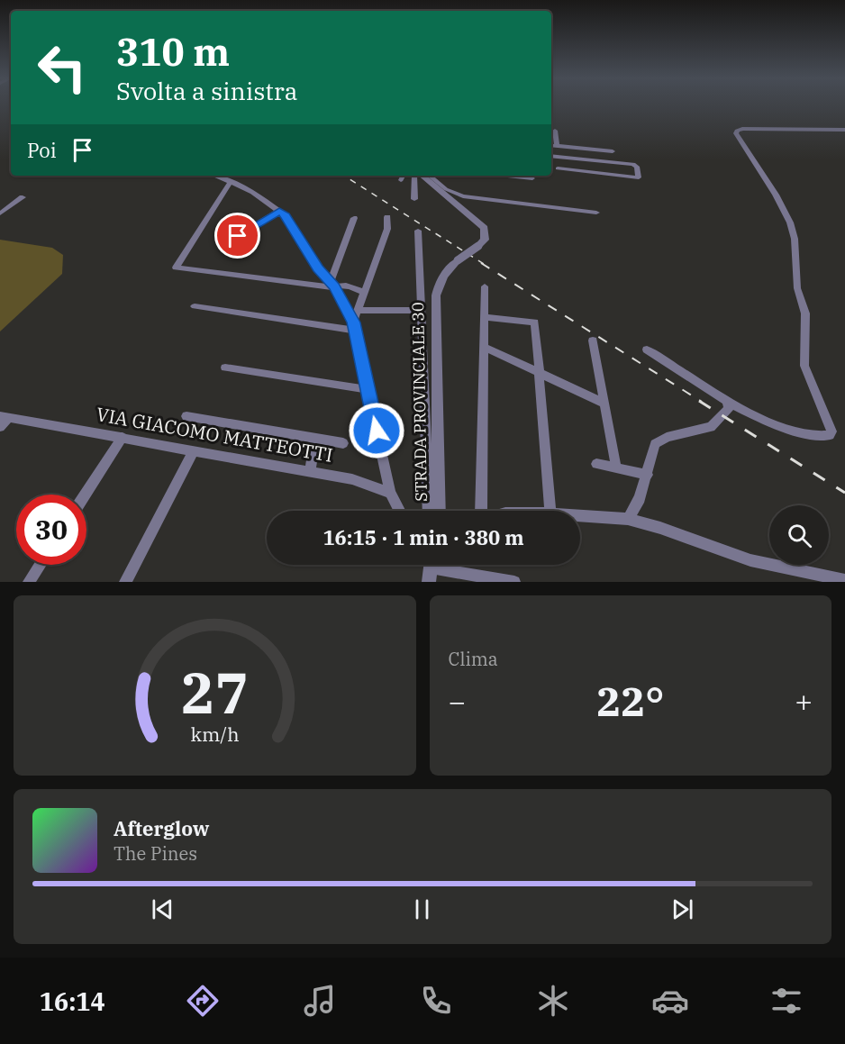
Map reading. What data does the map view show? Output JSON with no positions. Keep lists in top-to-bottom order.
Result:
{
  "streets": {
    "street": ["STRADA PROVINCIALE 30", "VIA GIACOMO MATTEOTTI"]
  },
  "page": {
    "turn": ["310 m", "Svolta a sinistra"],
    "then": "Poi",
    "limit": "30",
    "trip": "16:15 · 1 min · 380 m",
    "tile": "Clima",
    "heat": ["−", "22°", "+"],
    "song": ["Afterglow", "The Pines"],
    "tabs": "16:14",
    "gauge": ["27", "km/h"]
  }
}
